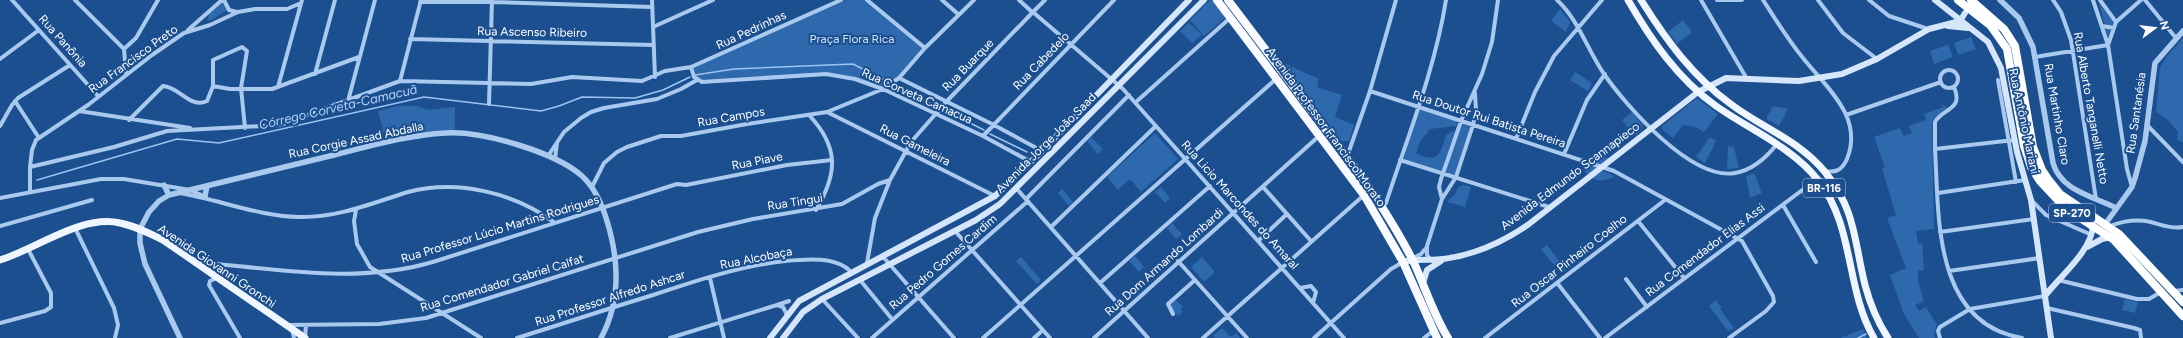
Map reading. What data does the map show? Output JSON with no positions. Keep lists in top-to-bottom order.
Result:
{
  "streets": {
    "highway": ["Avenida Professor Francisco Morato", "SP-270"],
    "main road": [
      "Rua Antônio Mariani",
      "Avenida Jorge João Saad",
      "Avenida Edmundo Scannapieco",
      "BR-116",
      "Avenida Giovanni Gronchi"
    ],
    "street": [
      "Rua Pedrinhas",
      "Rua Ascenso Ribeiro",
      "Rua Panônia",
      "Rua Francisco Preto",
      "Rua Cabedelo",
      "Rua Buarque",
      "Rua Corveta Camacua",
      "Rua Alberto Tanganelli Netto",
      "Rua Santanésia",
      "Rua Martinho Claro",
      "Rua Campos",
      "Rua Doutor Rui Batista Pereira",
      "Rua Corgie Assad Abdalla",
      "Rua Gameleira",
      "Rua Piave",
      "Rua Tingui",
      "Rua Licio Marcondes do Amaral",
      "Rua Professor Lúcio Martins Rodrigues",
      "Rua Comendador Elias Assi",
      "Rua Alcobaça",
      "Rua Oscar Pinheiro Coelho",
      "Rua Pedro Gomes Cardim",
      "Rua Dom Armando Lombardi",
      "Rua Comendador Gabriel Calfat",
      "Rua Professor Alfredo Ashcar"
    ]
  },
  "crossings": [
    ["Rua Panônia", "Rua Francisco Preto"],
    ["Rua Cabedelo", "Rua Corveta Camacua"],
    ["Rua Cabedelo", "Rua Licio Marcondes do Amaral"],
    ["Rua Buarque", "Rua Corveta Camacua"],
    ["Rua Buarque", "Avenida Jorge João Saad"],
    ["Rua Buarque", "Rua Gameleira"],
    ["Rua Buarque", "Rua Tingui"],
    ["Rua Buarque", "Rua Licio Marcondes do Amaral"],
    ["Rua Corveta Camacua", "Rua Campos"],
    ["Rua Corveta Camacua", "Avenida Jorge João Saad"],
    ["Rua Alberto Tanganelli Netto", "Rua Martinho Claro"],
    ["Rua Santanésia", "Rua Martinho Claro"],
    ["Rua Santanésia", "SP-270"],
    ["Rua Campos", "Rua Corgie Assad Abdalla"],
    ["Rua Campos", "Rua Gameleira"],
    ["Rua Doutor Rui Batista Pereira", "Avenida Edmundo Scannapieco"],
    ["Rua Doutor Rui Batista Pereira", "Rua Comendador Elias Assi"],
    ["Rua Doutor Rui Batista Pereira", "Rua Oscar Pinheiro Coelho"],
    ["Avenida Professor Francisco Morato", "Avenida Edmundo Scannapieco"],
    ["Avenida Professor Francisco Morato", "Rua Dom Armando Lombardi"],
    ["Rua Corgie Assad Abdalla", "Rua Professor Lúcio Martins Rodrigues"],
    ["Rua Corgie Assad Abdalla", "Avenida Giovanni Gronchi"],
    ["Rua Corgie Assad Abdalla", "Rua Comendador Gabriel Calfat"],
    ["Rua Corgie Assad Abdalla", "Rua Professor Alfredo Ashcar"],
    ["Avenida Jorge João Saad", "Rua Gameleira"],
    ["Avenida Jorge João Saad", "Rua Licio Marcondes do Amaral"],
    ["Avenida Jorge João Saad", "Rua Alcobaça"],
    ["Avenida Jorge João Saad", "Rua Pedro Gomes Cardim"],
    ["Rua Piave", "Rua Professor Lúcio Martins Rodrigues"],
    ["Avenida Edmundo Scannapieco", "BR-116"],
    ["BR-116", "Rua Comendador Elias Assi"],
    ["Rua Tingui", "Rua Comendador Gabriel Calfat"],
    ["Rua Licio Marcondes do Amaral", "Rua Dom Armando Lombardi"],
    ["Rua Professor Lúcio Martins Rodrigues", "Avenida Giovanni Gronchi"],
    ["Rua Alcobaça", "Rua Professor Alfredo Ashcar"],
    ["Avenida Giovanni Gronchi", "Rua Comendador Gabriel Calfat"]
  ],
  "water": ["Córrego Corveta-Camacuã"],
  "parks": ["Praça Flora Rica"],
  "north": "right"
}
